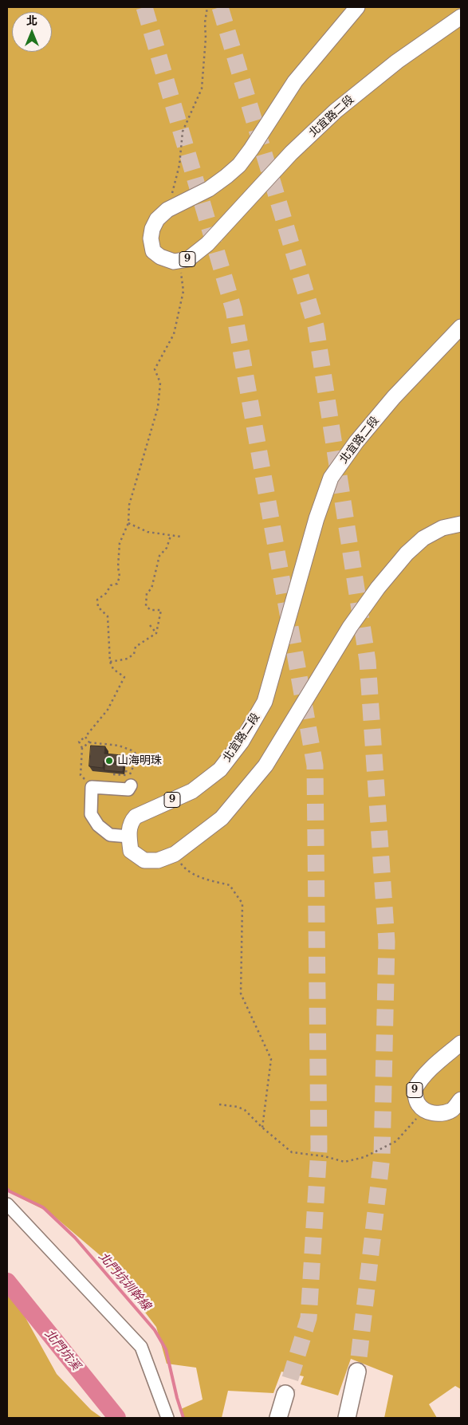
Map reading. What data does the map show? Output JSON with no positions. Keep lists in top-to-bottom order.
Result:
{
  "streets": {
    "main road": ["北宜路二段", "9"]
  },
  "crossings": [
    ["北宜路二段", "9"]
  ],
  "water": ["北門坑圳幹線", "北門坑溪"],
  "places": ["山海明珠"],
  "north": "top"
}
